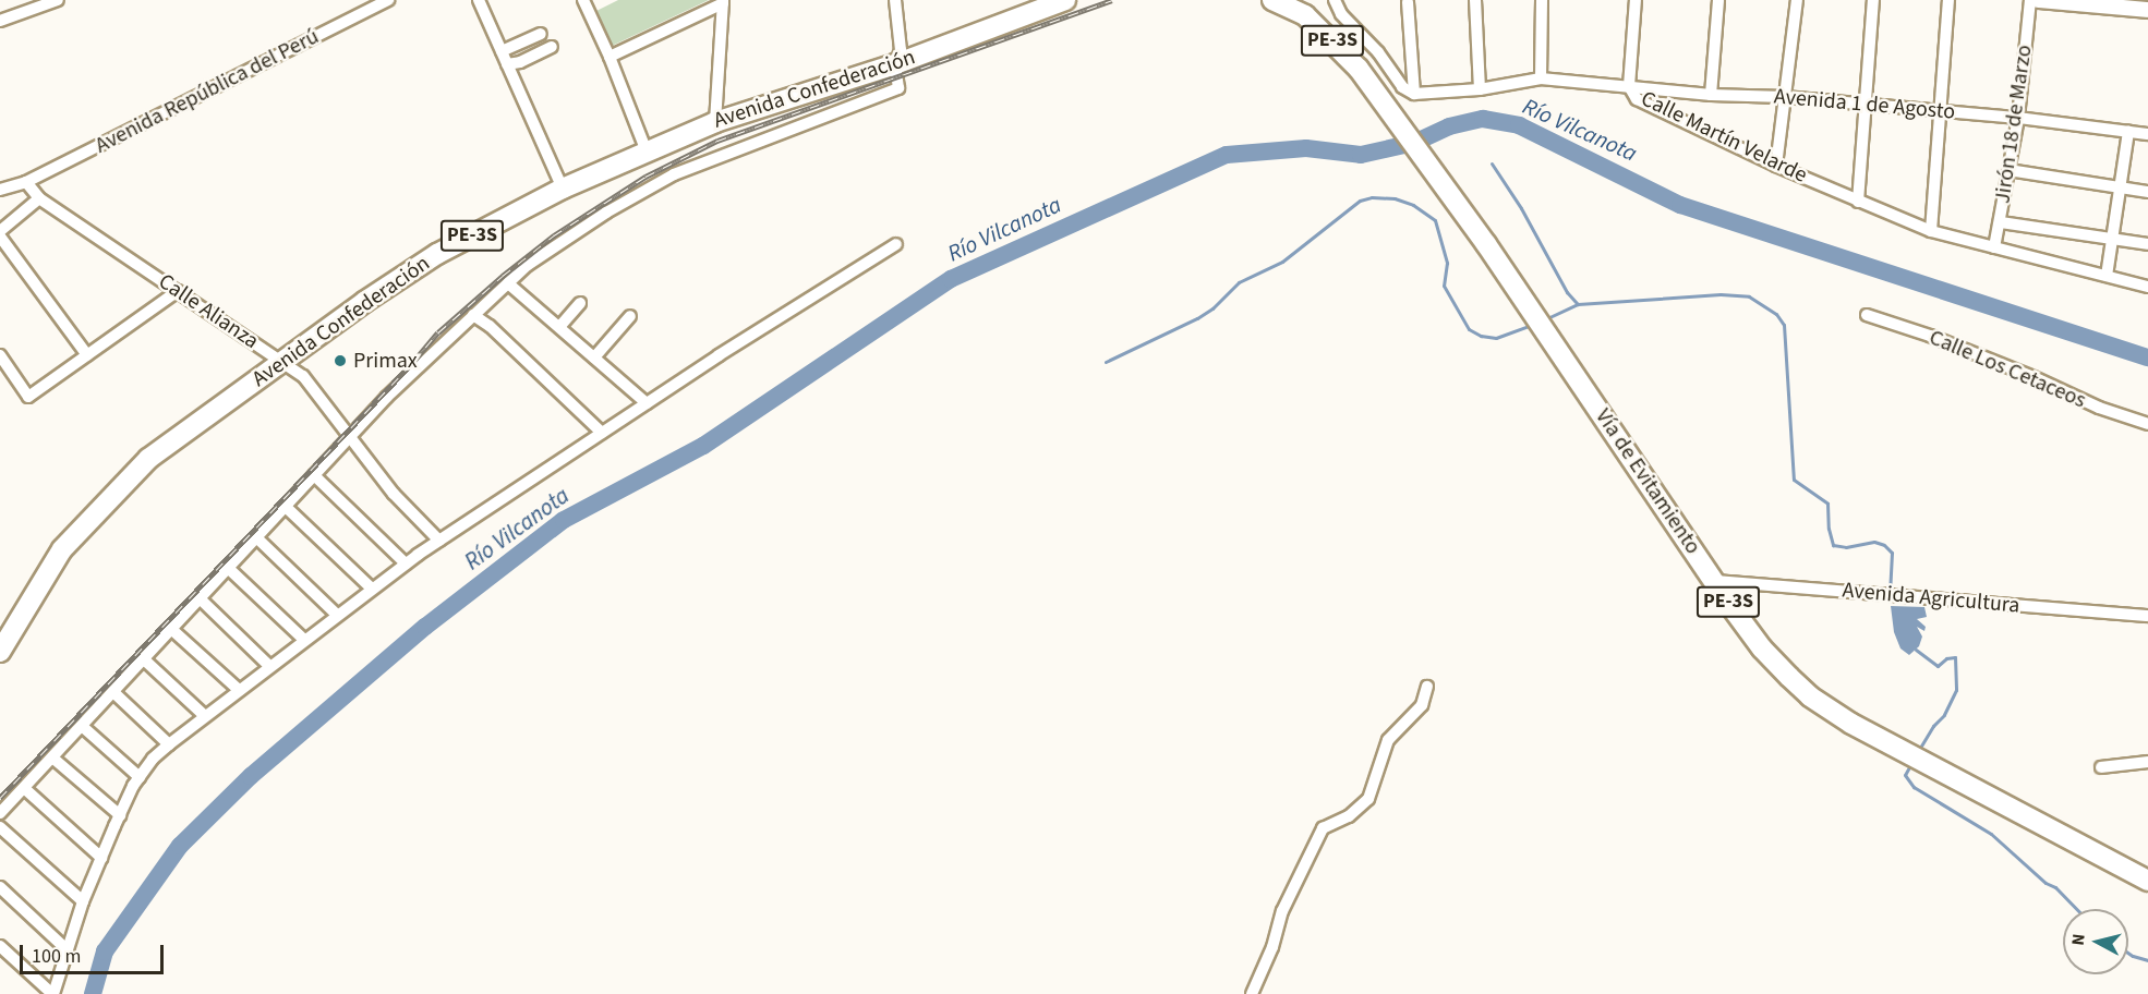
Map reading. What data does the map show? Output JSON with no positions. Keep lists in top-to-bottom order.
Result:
{
  "streets": {
    "highway": ["PE-3S", "Avenida Confederación", "Vía de Evitamiento"],
    "street": [
      "Avenida República del Perú",
      "Avenida 1 de Agosto",
      "Jirón 18 de Marzo",
      "Calle Martín Velarde",
      "Calle Alianza",
      "Calle Los Cetaceos",
      "Avenida Agricultura"
    ]
  },
  "crossings": [
    ["Avenida Confederación", "Calle Alianza"],
    ["Avenida República del Perú", "Calle Alianza"],
    ["Avenida 1 de Agosto", "Jirón 18 de Marzo"],
    ["Avenida 1 de Agosto", "Calle Martín Velarde"],
    ["Jirón 18 de Marzo", "Calle Martín Velarde"],
    ["Vía de Evitamiento", "Avenida Agricultura"]
  ],
  "water": ["Río Vilcanota"],
  "places": ["Primax"],
  "scale_bar": "100 m",
  "north": "left"
}
